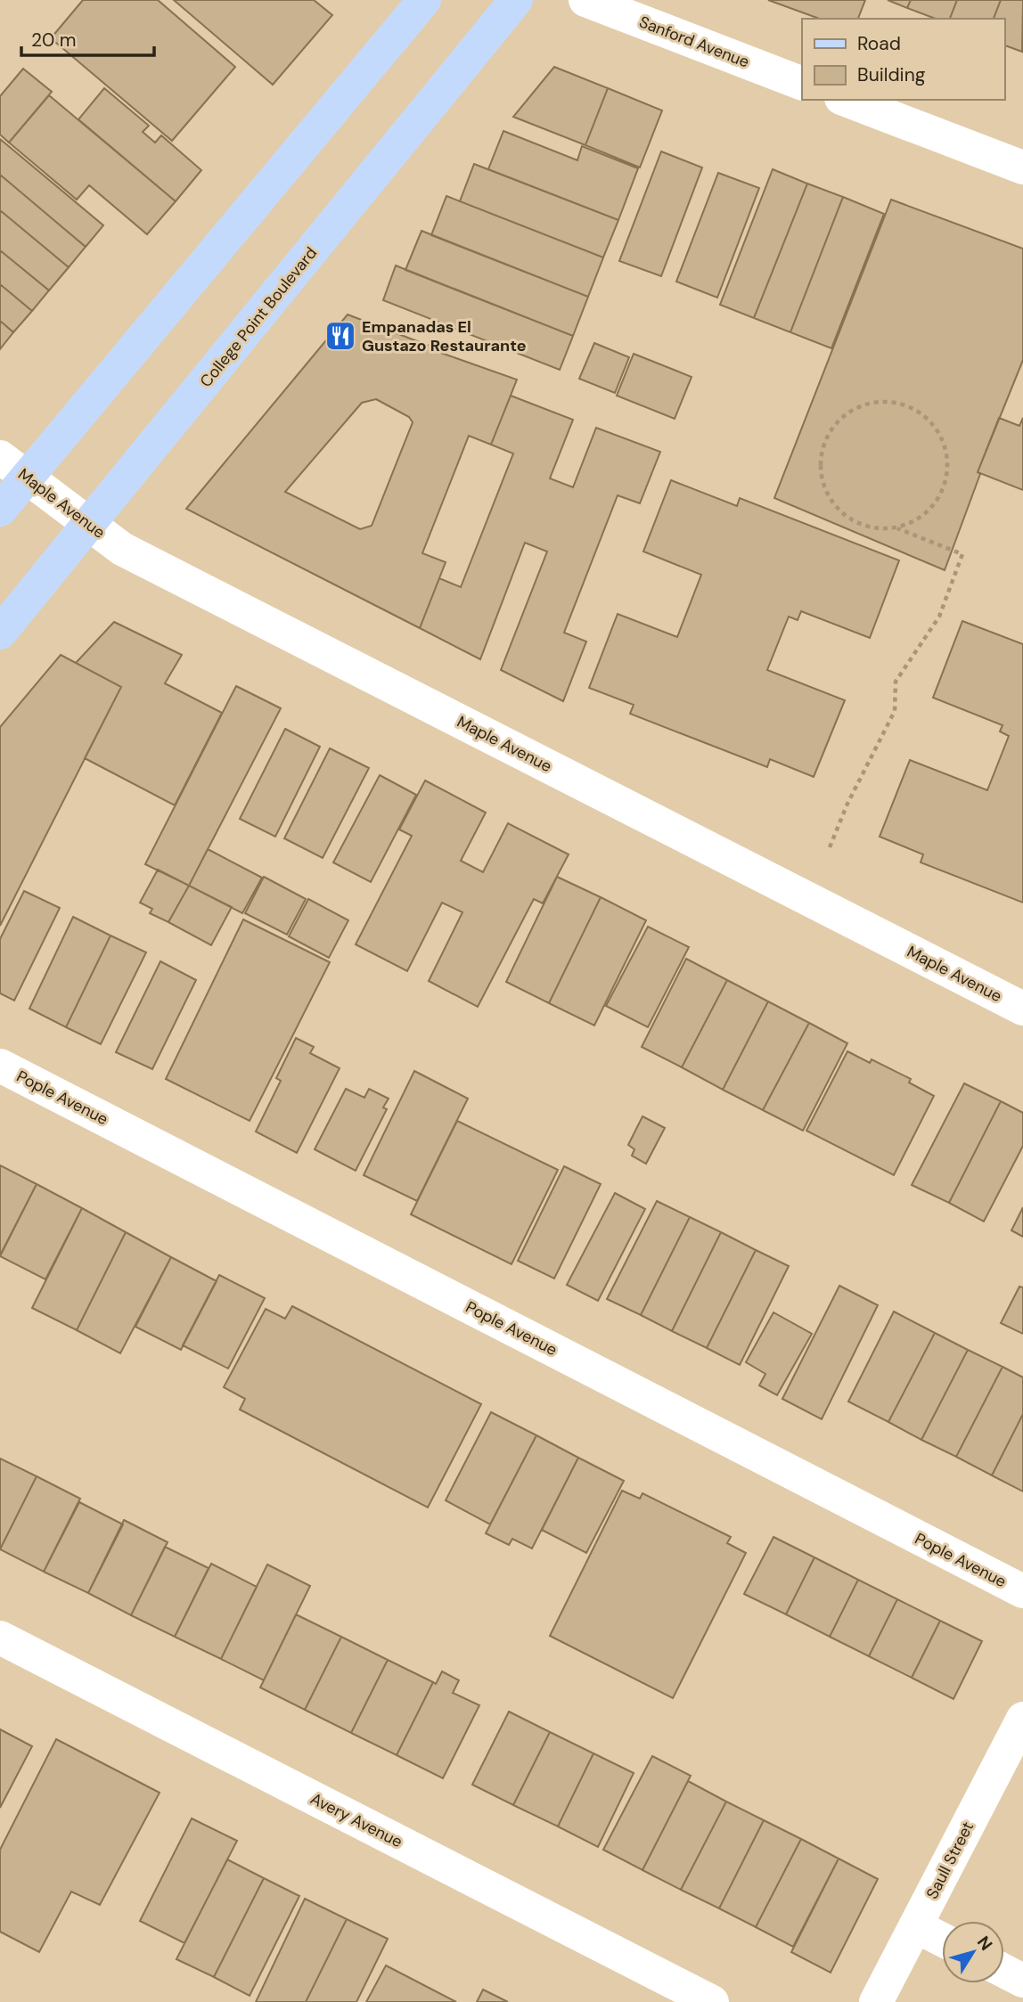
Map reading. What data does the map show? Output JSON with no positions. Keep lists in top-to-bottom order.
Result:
{
  "streets": {
    "main road": ["College Point Boulevard"],
    "street": [
      "Sanford Avenue",
      "Maple Avenue",
      "Pople Avenue",
      "Avery Avenue",
      "Saull Street"
    ]
  },
  "crossings": [
    ["College Point Boulevard", "Maple Avenue"]
  ],
  "places": {
    "restaurant": ["Empanadas El Gustazo Restaurante"]
  },
  "legend": ["Road", "Building"],
  "scale_bar": "20 m",
  "north": "top right"
}
